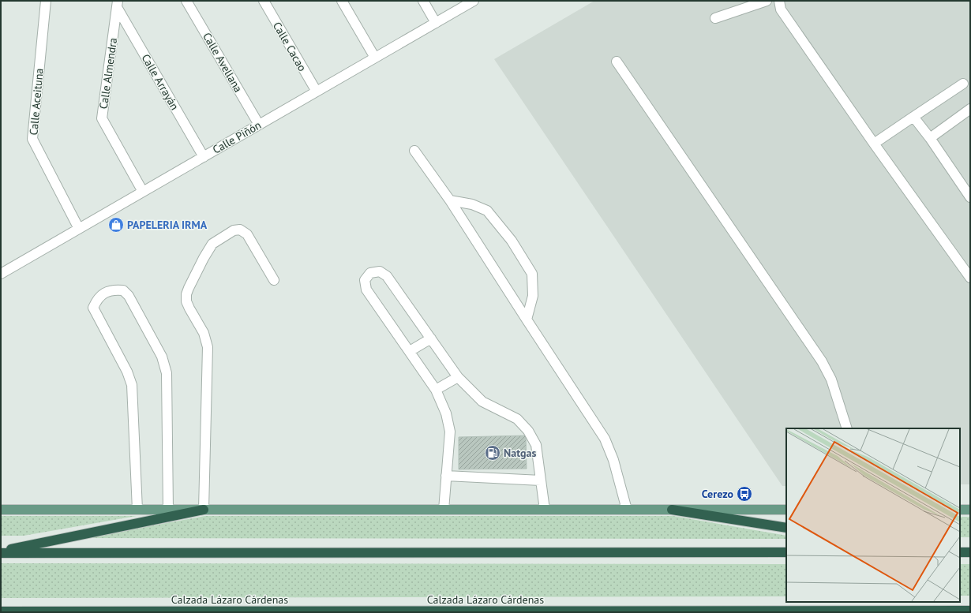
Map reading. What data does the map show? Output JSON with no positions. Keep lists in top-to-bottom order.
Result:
{
  "streets": {
    "highway": ["Calzada Lázaro Cárdenas"],
    "street": [
      "Calle Cacao",
      "Calle Avellana",
      "Calle Almendra",
      "Calle Arrayán",
      "Calle Aceituna",
      "Calle Piñón"
    ]
  },
  "crossings": [
    ["Calle Cacao", "Calle Piñón"],
    ["Calle Avellana", "Calle Piñón"],
    ["Calle Almendra", "Calle Arrayán"],
    ["Calle Almendra", "Calle Piñón"],
    ["Calle Arrayán", "Calle Piñón"],
    ["Calle Aceituna", "Calle Piñón"]
  ],
  "places": {
    "shop": ["PAPELERIA IRMA"],
    "fuel station": ["Natgas"],
    "bus stop": ["Cerezo"]
  }
}
